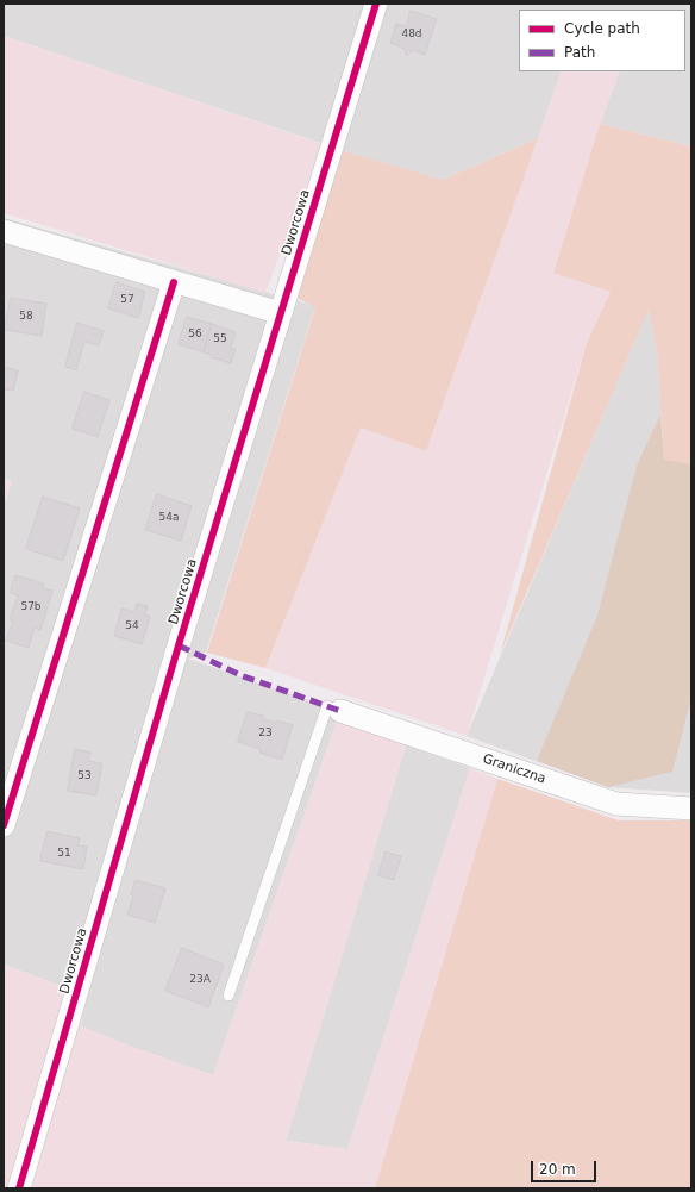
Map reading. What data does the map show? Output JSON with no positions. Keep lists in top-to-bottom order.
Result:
{
  "streets": {
    "street": ["Dworcowa", "Graniczna"]
  },
  "house_numbers": [
    "48d",
    "57",
    "58",
    "56",
    "55",
    "54a",
    "57b",
    "54",
    "23",
    "53",
    "51",
    "23A"
  ],
  "legend": ["Cycle path", "Path"],
  "scale_bar": "20 m"
}
